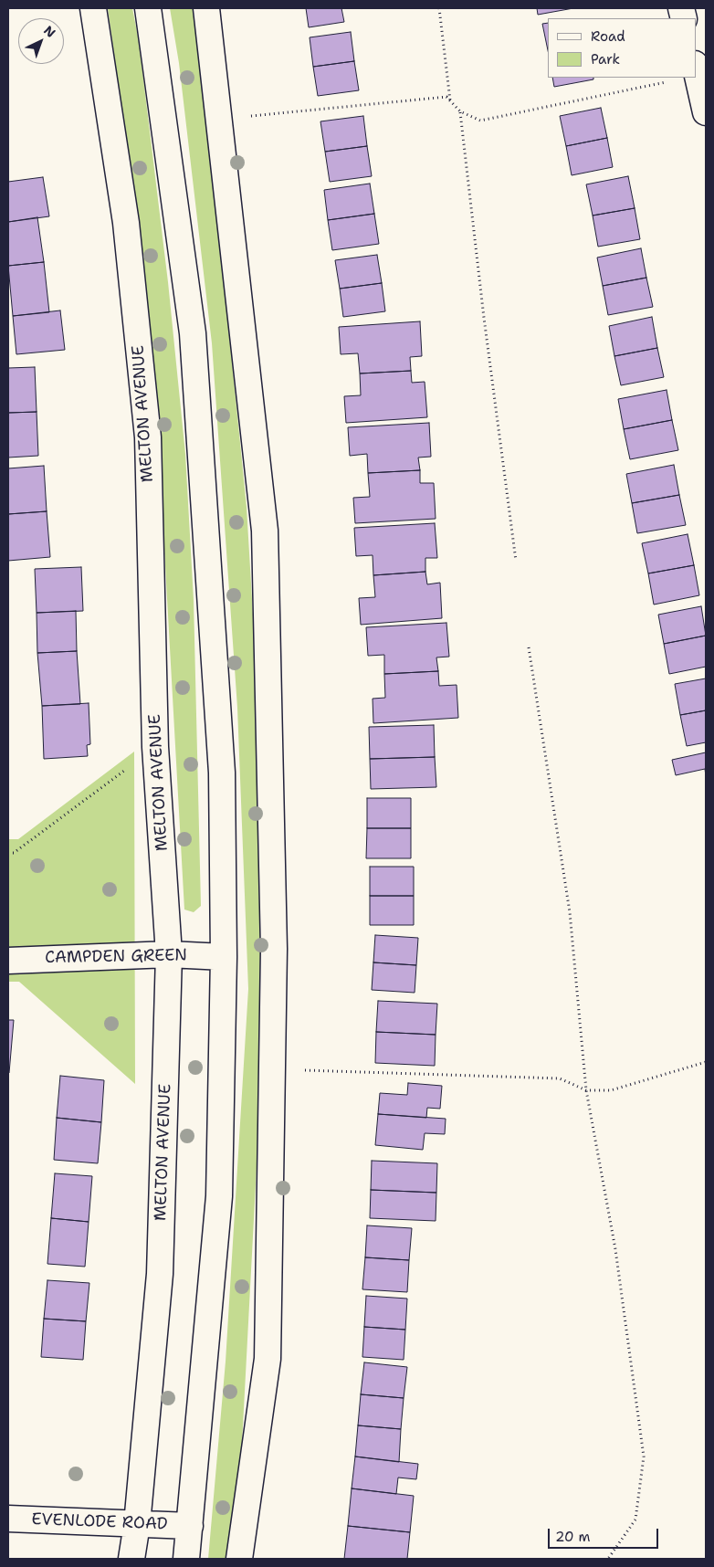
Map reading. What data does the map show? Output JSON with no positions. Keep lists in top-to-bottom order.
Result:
{
  "streets": {
    "street": ["MELTON AVENUE", "CAMPDEN GREEN", "EVENLODE ROAD"]
  },
  "crossings": [
    ["MELTON AVENUE", "CAMPDEN GREEN"],
    ["MELTON AVENUE", "EVENLODE ROAD"]
  ],
  "legend": ["Road", "Park"],
  "scale_bar": "20 m",
  "north": "top right"
}
